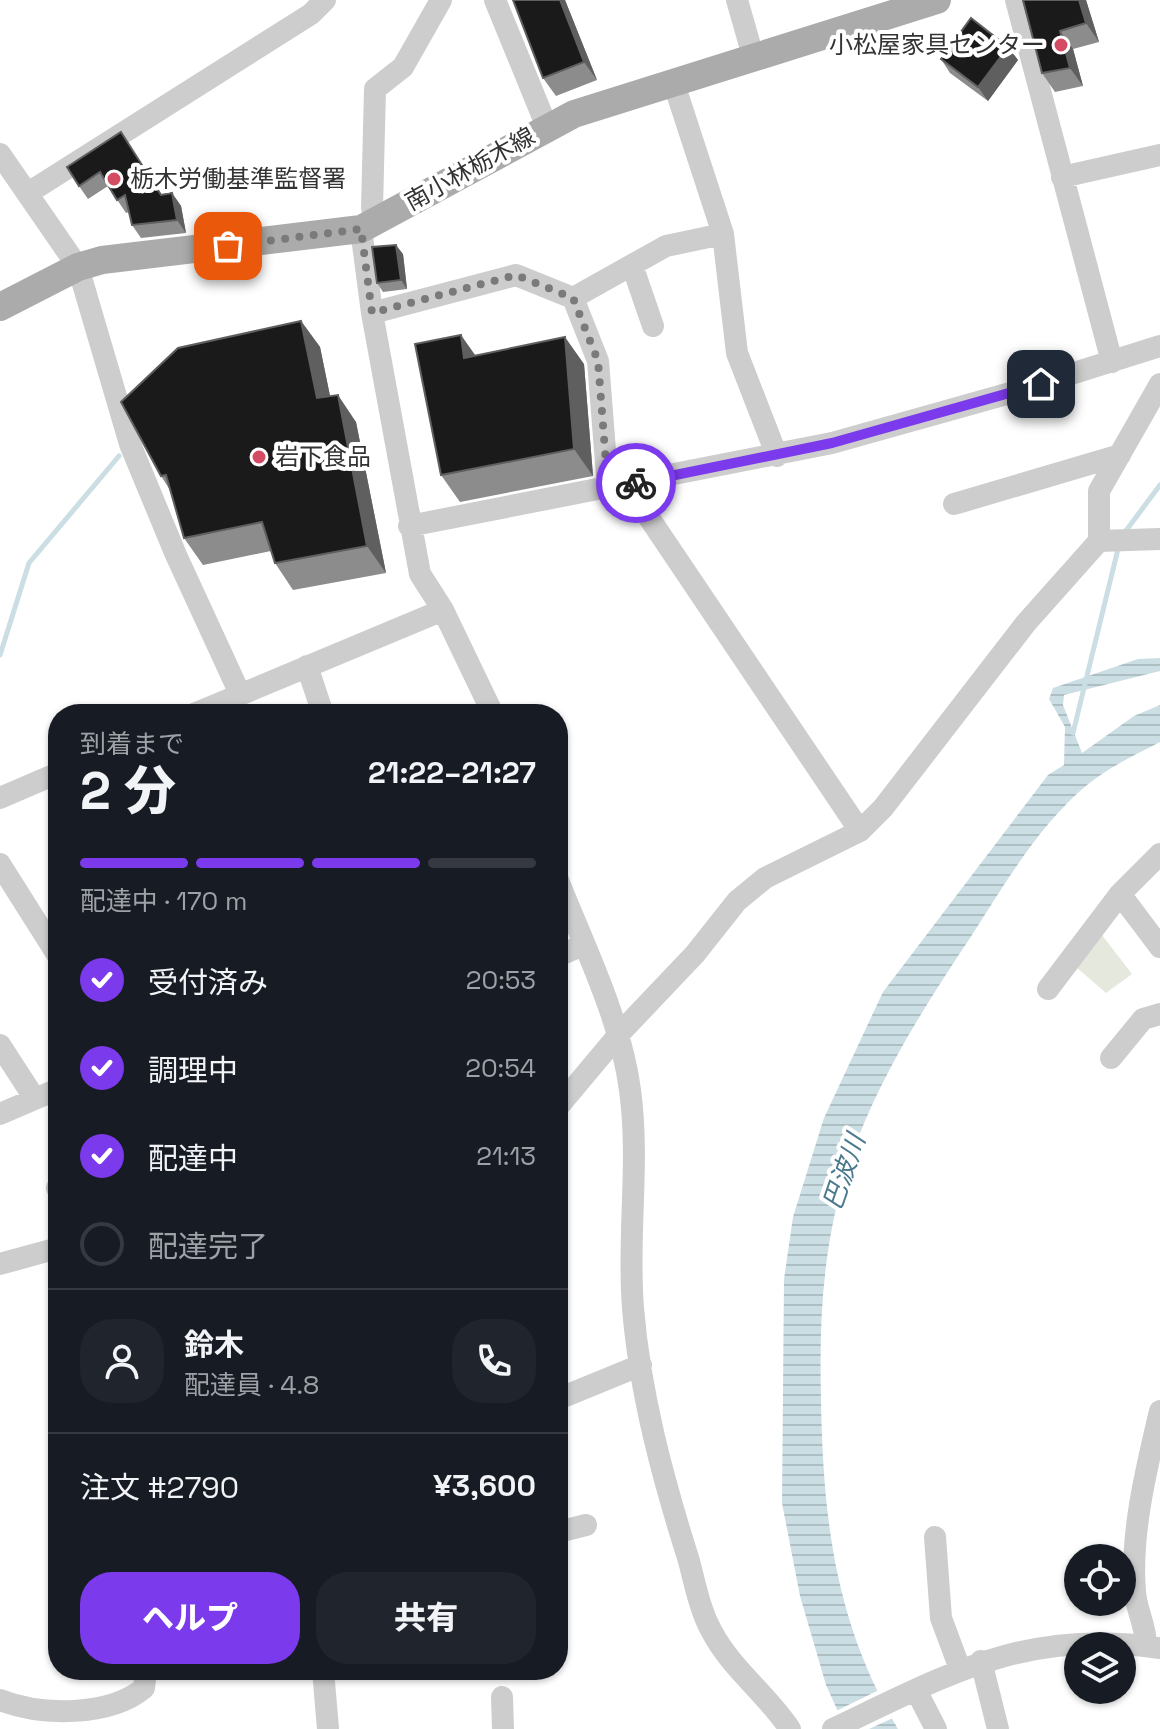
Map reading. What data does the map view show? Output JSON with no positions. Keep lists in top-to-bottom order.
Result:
{
  "streets": {
    "main road": ["南小林栃木線"]
  },
  "water": ["巴波川"],
  "places": ["小松屋家具センター", "栃木労働基準監督署", "岩下食品"],
  "page": {
    "heading": ["2 分", "到着まで", "21:22–21:27"],
    "panel": [
      "鈴木",
      "配達員 · 4.8",
      "注文 #2790",
      "¥3,600"
    ],
    "bar": "配達中 · 170 m",
    "list": [
      ["受付済み", "20:53"],
      ["調理中", "20:54"],
      ["配達中", "21:13"],
      "配達完了"
    ],
    "buttons": ["ヘルプ", "共有"]
  }
}
